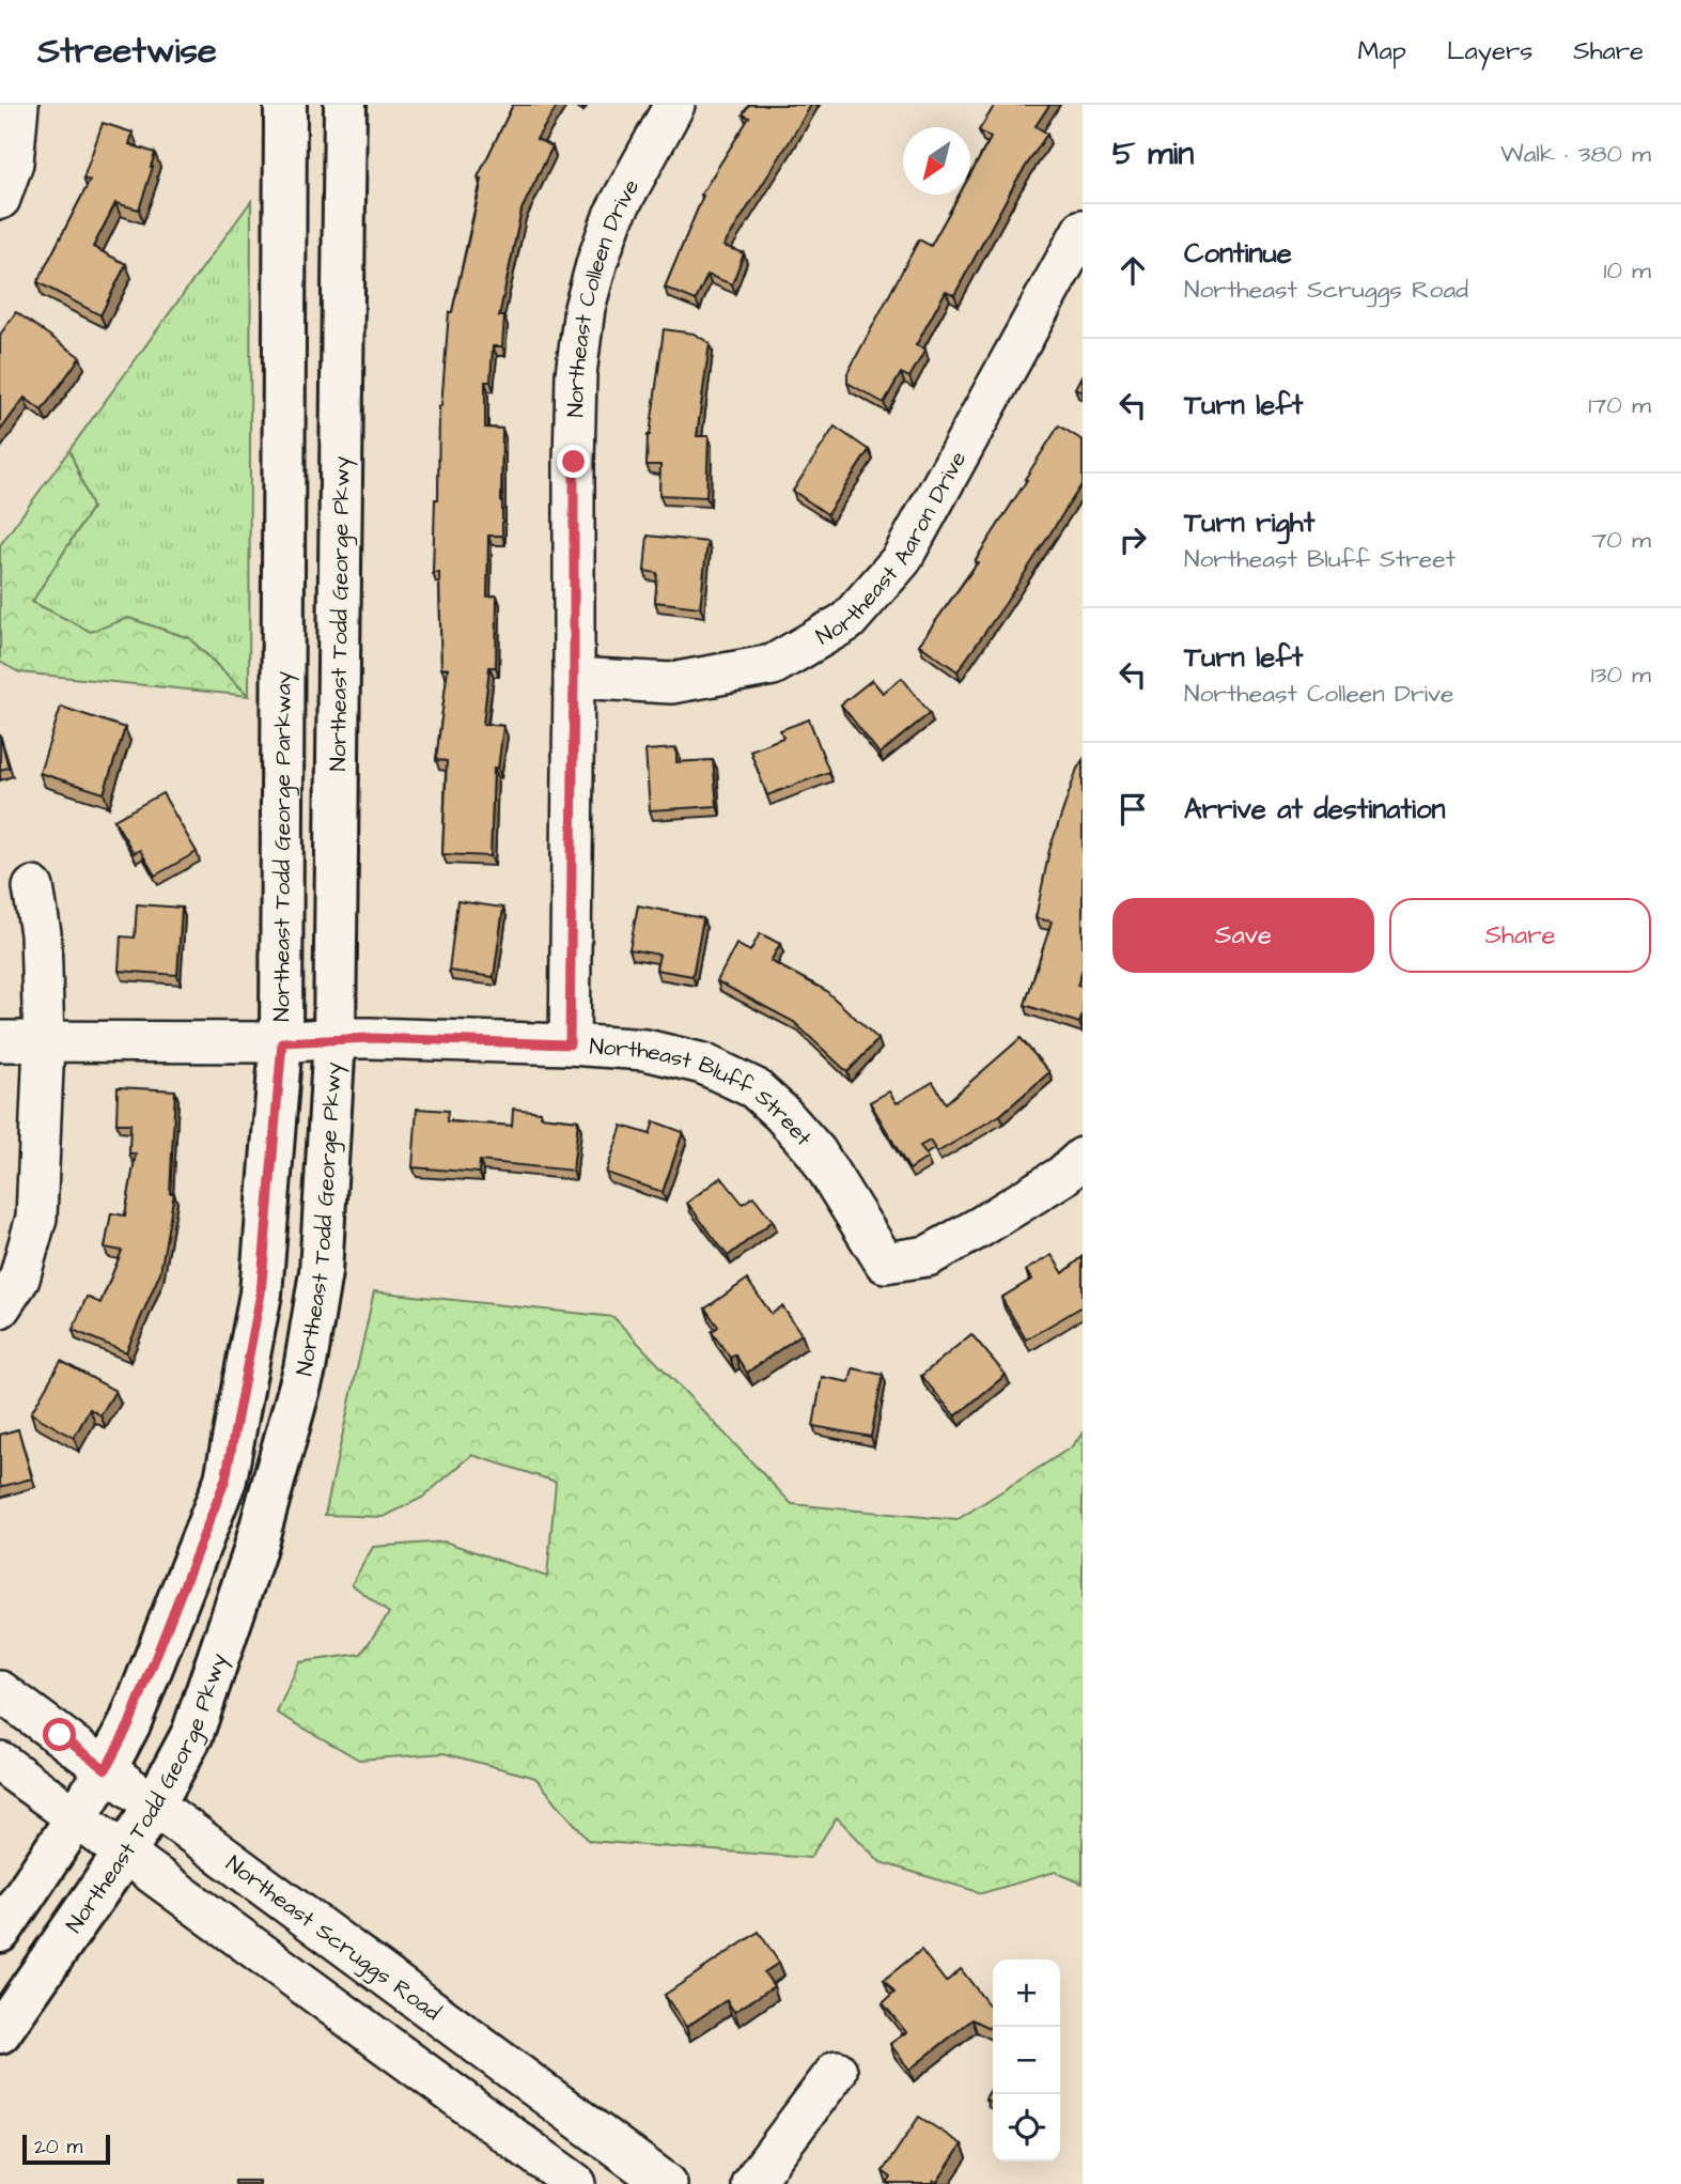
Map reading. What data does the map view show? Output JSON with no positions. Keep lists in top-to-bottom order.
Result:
{
  "streets": {
    "main road": ["Northeast Todd George Pkwy", "Northeast Todd George Parkway"],
    "street": [
      "Northeast Colleen Drive",
      "Northeast Aaron Drive",
      "Northeast Bluff Street",
      "Northeast Scruggs Road"
    ]
  },
  "crossings": [
    ["Northeast Colleen Drive", "Northeast Aaron Drive"],
    ["Northeast Colleen Drive", "Northeast Bluff Street"],
    ["Northeast Todd George Pkwy", "Northeast Bluff Street"],
    ["Northeast Todd George Pkwy", "Northeast Scruggs Road"],
    ["Northeast Todd George Parkway", "Northeast Bluff Street"],
    ["Northeast Todd George Parkway", "Northeast Scruggs Road"]
  ],
  "scale_bar": "20 m",
  "north": "bottom left",
  "page": {
    "header": "Streetwise",
    "nav": ["Map", "Layers", "Share"],
    "heading": ["5 min", "Walk · 380 m"],
    "list": [
      ["Continue", "Northeast Scruggs Road", "10 m"],
      ["Turn left", "170 m"],
      ["Turn right", "Northeast Bluff Street", "70 m"],
      ["Turn left", "Northeast Colleen Drive", "130 m"],
      "Arrive at destination"
    ],
    "buttons": ["Save", "Share"],
    "map_buttons": ["+", "−"],
    "scale": "20 m"
  }
}
